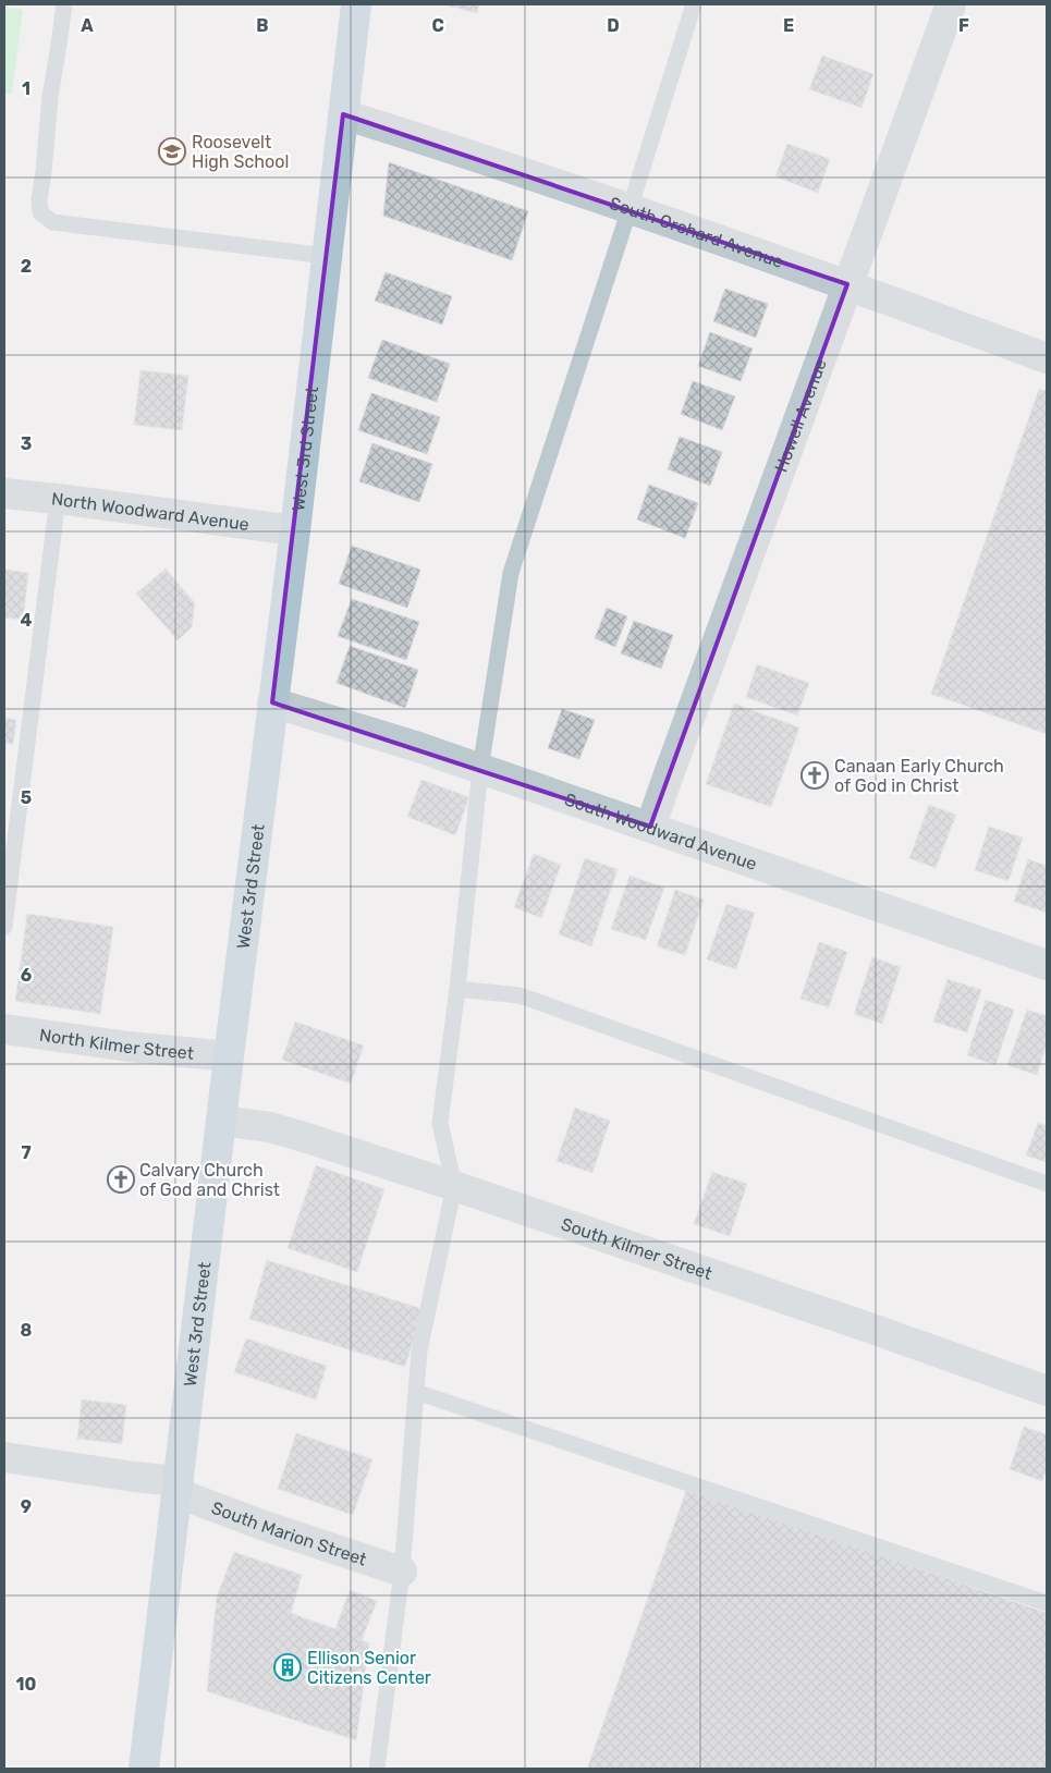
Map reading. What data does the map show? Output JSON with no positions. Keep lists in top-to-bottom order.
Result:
{
  "streets": {
    "main road": ["West 3rd Street"],
    "street": [
      "South Orchard Avenue",
      "Howell Avenue",
      "North Woodward Avenue",
      "South Woodward Avenue",
      "North Kilmer Street",
      "South Kilmer Street",
      "South Marion Street"
    ]
  },
  "crossings": [
    ["South Orchard Avenue", "Howell Avenue"],
    ["South Orchard Avenue", "West 3rd Street"],
    ["Howell Avenue", "South Woodward Avenue"],
    ["West 3rd Street", "North Woodward Avenue"],
    ["West 3rd Street", "South Woodward Avenue"],
    ["West 3rd Street", "North Kilmer Street"],
    ["West 3rd Street", "South Kilmer Street"],
    ["West 3rd Street", "South Marion Street"]
  ],
  "places": {
    "school or university": ["Roosevelt High School"],
    "church": ["Canaan Early Church of God in Christ", "Calvary Church of God and Christ"],
    "building": ["Ellison Senior Citizens Center"]
  },
  "grid": {
    "columns": [
      "A",
      "B",
      "C",
      "D",
      "E",
      "F"
    ],
    "rows": [
      "1",
      "2",
      "3",
      "4",
      "5",
      "6",
      "7",
      "8",
      "9",
      "10"
    ]
  }
}
